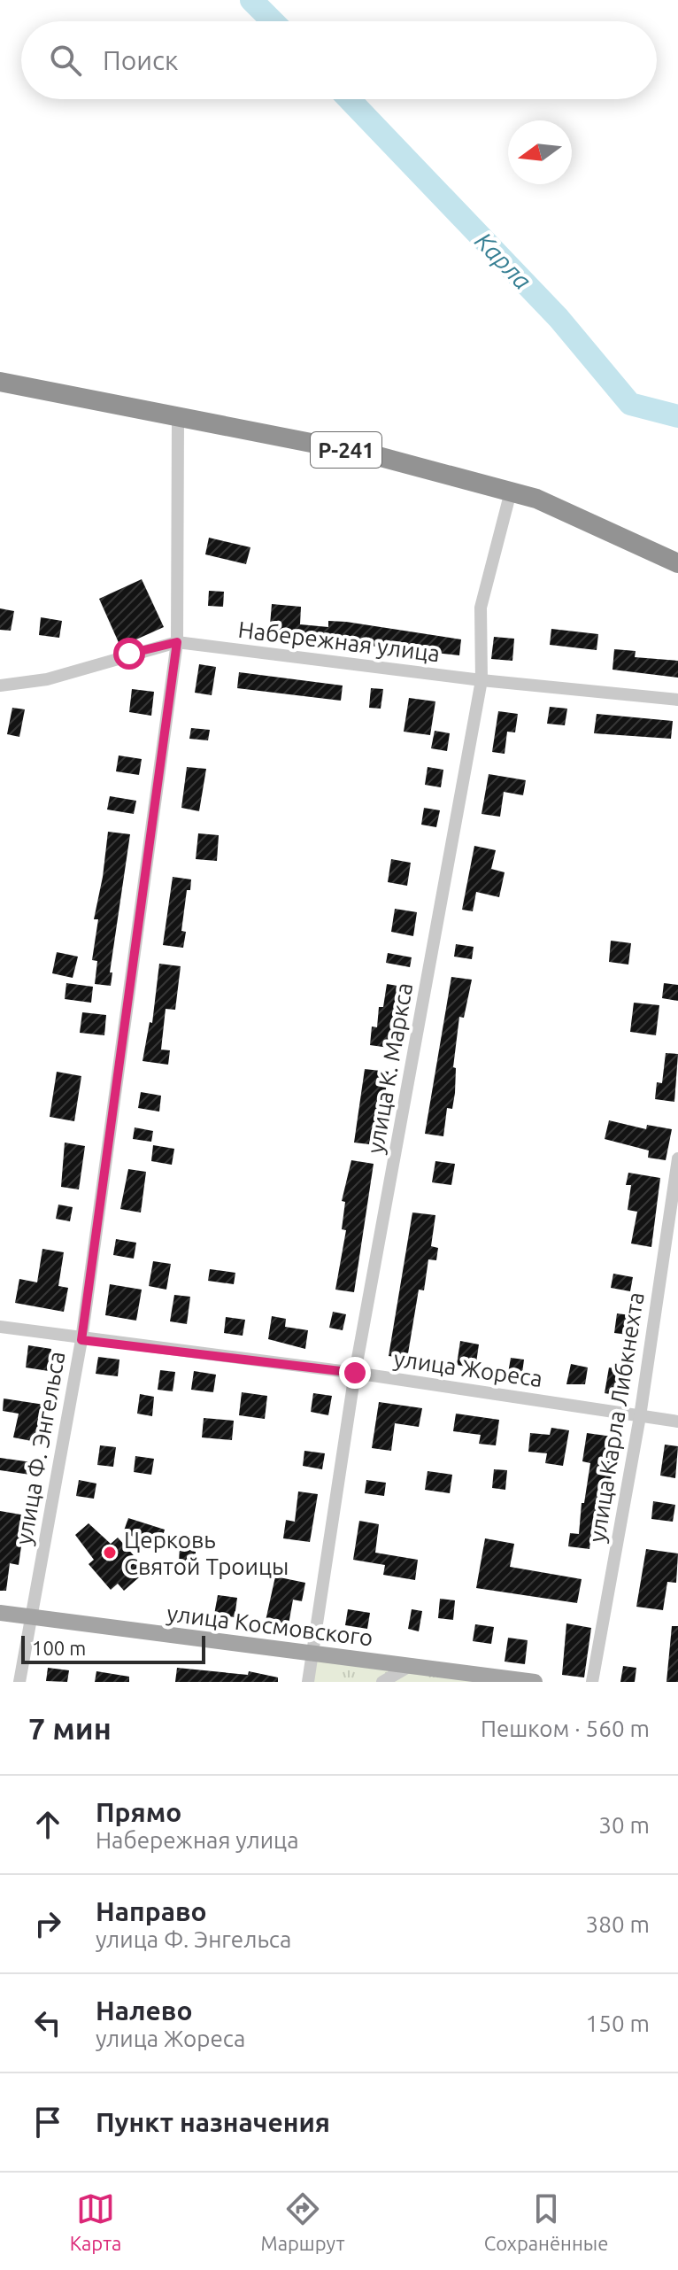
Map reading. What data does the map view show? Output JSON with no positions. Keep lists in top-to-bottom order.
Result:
{
  "streets": {
    "highway": ["Р-241"],
    "main road": ["улица Космовского"],
    "street": [
      "Набережная улица",
      "улица К. Маркса",
      "улица Жореса",
      "улица Карла Либкнехта",
      "улица Ф. Энгельса"
    ]
  },
  "crossings": [
    ["Р-241", "улица К. Маркса"],
    ["Р-241", "улица Ф. Энгельса"],
    ["Набережная улица", "улица К. Маркса"],
    ["Набережная улица", "улица Ф. Энгельса"],
    ["улица К. Маркса", "улица Жореса"],
    ["улица К. Маркса", "улица Космовского"],
    ["улица Жореса", "улица Карла Либкнехта"],
    ["улица Жореса", "улица Ф. Энгельса"],
    ["улица Ф. Энгельса", "улица Космовского"]
  ],
  "water": ["Карла"],
  "places": ["Церковь Святой Троицы"],
  "scale_bar": "100 m",
  "north": "left",
  "page": {
    "search": "Поиск",
    "scale": "100 m",
    "heading": ["7 мин", "Пешком · 560 m"],
    "list": [
      ["Прямо", "Набережная улица", "30 m"],
      ["Направо", "улица Ф. Энгельса", "380 m"],
      ["Налево", "улица Жореса", "150 m"],
      "Пункт назначения"
    ],
    "nav": ["Карта", "Маршрут", "Сохранённые"]
  }
}
